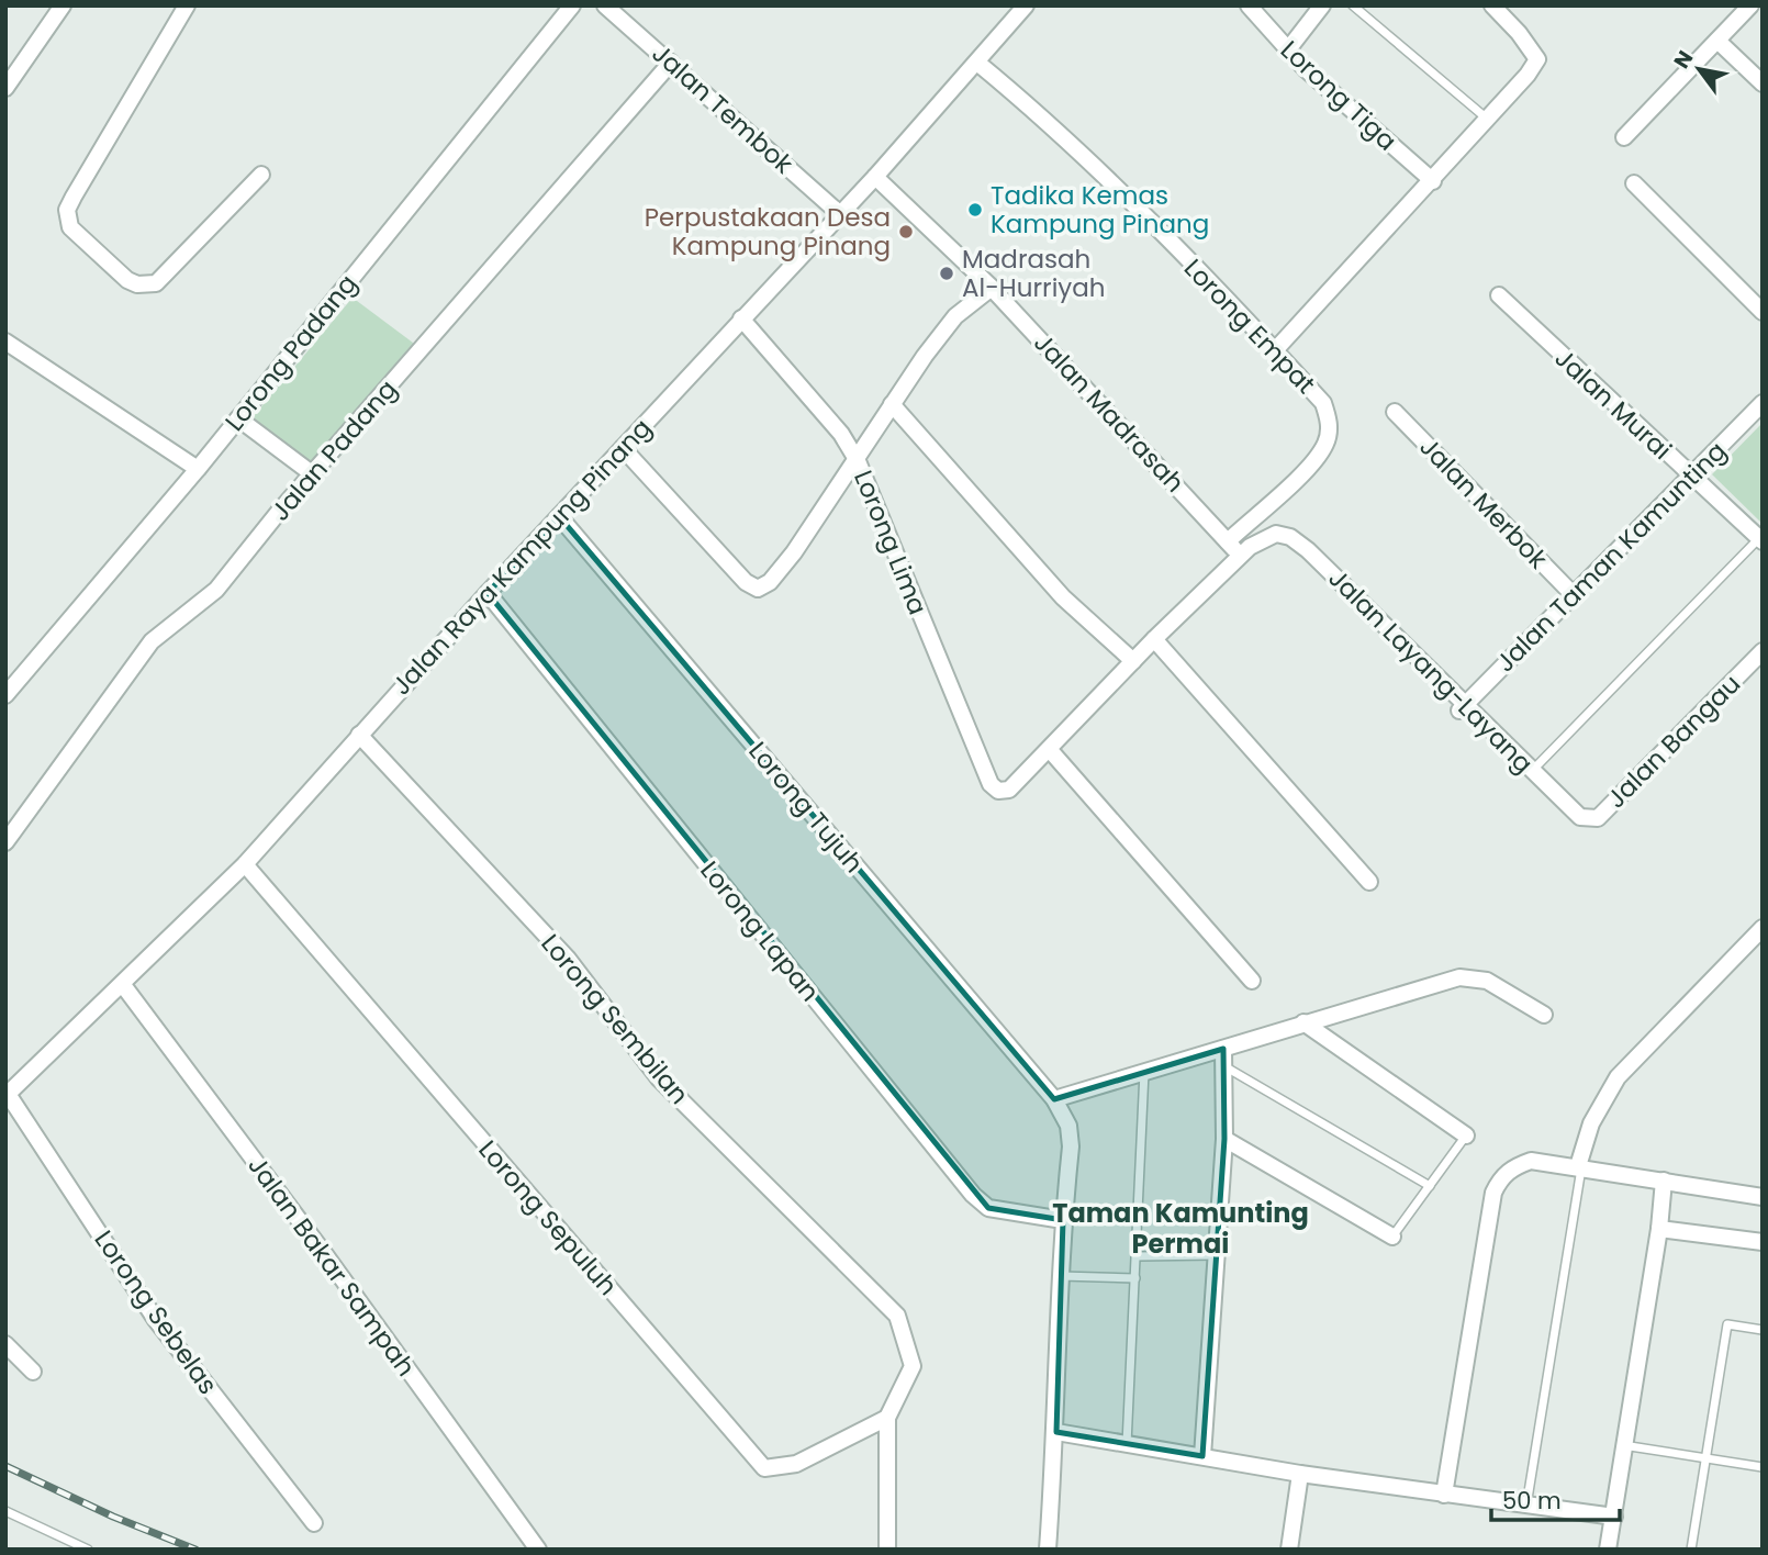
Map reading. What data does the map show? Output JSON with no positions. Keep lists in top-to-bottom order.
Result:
{
  "streets": {
    "street": [
      "Lorong Tiga",
      "Jalan Tembok",
      "Lorong Empat",
      "Lorong Padang",
      "Jalan Murai",
      "Jalan Madrasah",
      "Jalan Padang",
      "Jalan Merbok",
      "Lorong Lima",
      "Jalan Raya Kampung Pinang",
      "Jalan Taman Kamunting",
      "Jalan Layang-Layang",
      "Jalan Bangau",
      "Lorong Tujuh",
      "Lorong Lapan",
      "Lorong Sembilan",
      "Lorong Sepuluh",
      "Jalan Bakar Sampah",
      "Lorong Sebelas"
    ]
  },
  "crossings": [
    ["Jalan Tembok", "Jalan Padang"],
    ["Jalan Tembok", "Jalan Raya Kampung Pinang"],
    ["Lorong Empat", "Jalan Madrasah"],
    ["Lorong Empat", "Jalan Raya Kampung Pinang"],
    ["Jalan Murai", "Jalan Taman Kamunting"],
    ["Jalan Madrasah", "Jalan Raya Kampung Pinang"],
    ["Jalan Madrasah", "Jalan Layang-Layang"],
    ["Jalan Merbok", "Jalan Taman Kamunting"],
    ["Lorong Lima", "Jalan Raya Kampung Pinang"],
    ["Jalan Raya Kampung Pinang", "Lorong Tujuh"],
    ["Jalan Raya Kampung Pinang", "Lorong Lapan"],
    ["Jalan Raya Kampung Pinang", "Lorong Sembilan"],
    ["Jalan Raya Kampung Pinang", "Lorong Sepuluh"],
    ["Jalan Raya Kampung Pinang", "Jalan Bakar Sampah"],
    ["Jalan Raya Kampung Pinang", "Lorong Sebelas"],
    ["Jalan Taman Kamunting", "Jalan Layang-Layang"],
    ["Jalan Layang-Layang", "Jalan Bangau"],
    ["Lorong Tujuh", "Lorong Lapan"],
    ["Lorong Sembilan", "Lorong Sepuluh"]
  ],
  "districts": ["Taman Kamunting Permai"],
  "places": ["Tadika Kemas Kampung Pinang", "Perpustakaan Desa Kampung Pinang", "Madrasah Al-Hurriyah"],
  "scale_bar": "50 m",
  "north": "top left"
}
